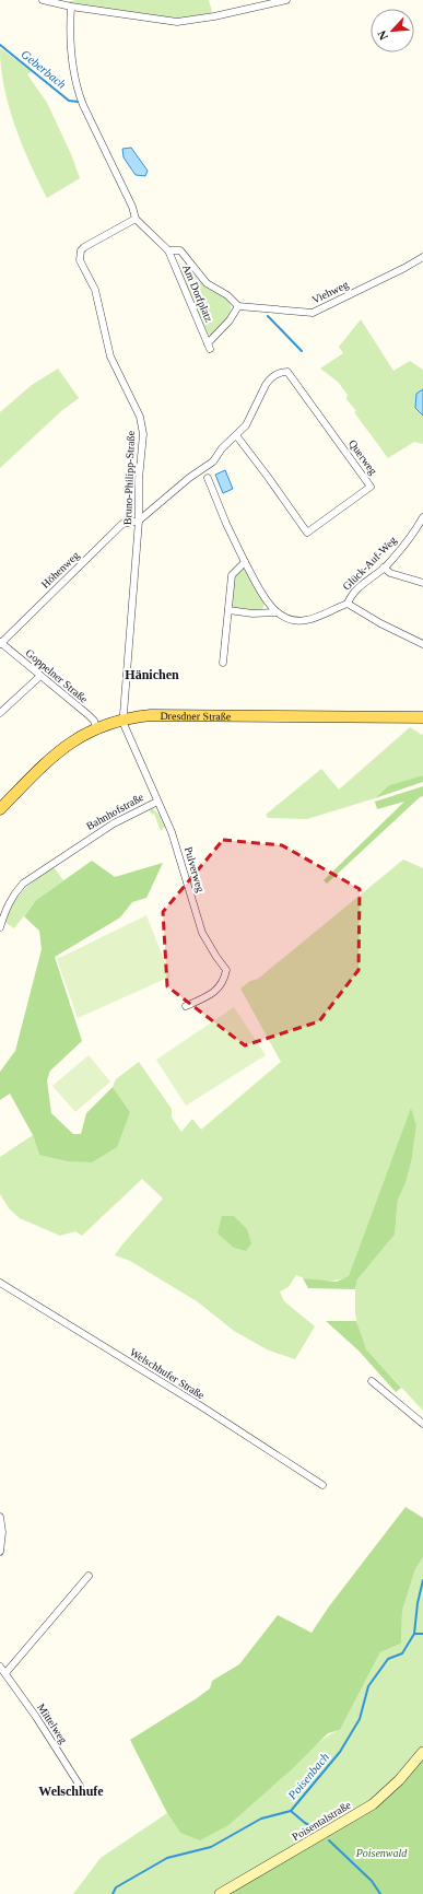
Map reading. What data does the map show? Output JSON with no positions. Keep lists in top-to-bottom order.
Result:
{
  "streets": {
    "main road": ["Dresdner Straße", "Poisentalstraße"],
    "street": [
      "Viehweg",
      "Am Dorfplatz",
      "Querweg",
      "Bruno-Philipp-Straße",
      "Glück-Auf-Weg",
      "Höhenweg",
      "Goppelner Straße",
      "Bahnhofstraße",
      "Pulverweg",
      "Welschhufer Straße",
      "Mittelweg"
    ]
  },
  "crossings": [
    ["Viehweg", "Am Dorfplatz"],
    ["Am Dorfplatz", "Bruno-Philipp-Straße"],
    ["Querweg", "Bruno-Philipp-Straße"],
    ["Querweg", "Höhenweg"],
    ["Bruno-Philipp-Straße", "Höhenweg"],
    ["Bruno-Philipp-Straße", "Dresdner Straße"],
    ["Bruno-Philipp-Straße", "Pulverweg"],
    ["Höhenweg", "Goppelner Straße"],
    ["Goppelner Straße", "Dresdner Straße"],
    ["Dresdner Straße", "Pulverweg"],
    ["Bahnhofstraße", "Pulverweg"]
  ],
  "districts": ["Hänichen", "Welschhufe"],
  "water": ["Geberbach", "Poisenbach"],
  "parks": ["Poisenwald"],
  "north": "bottom left"
}
